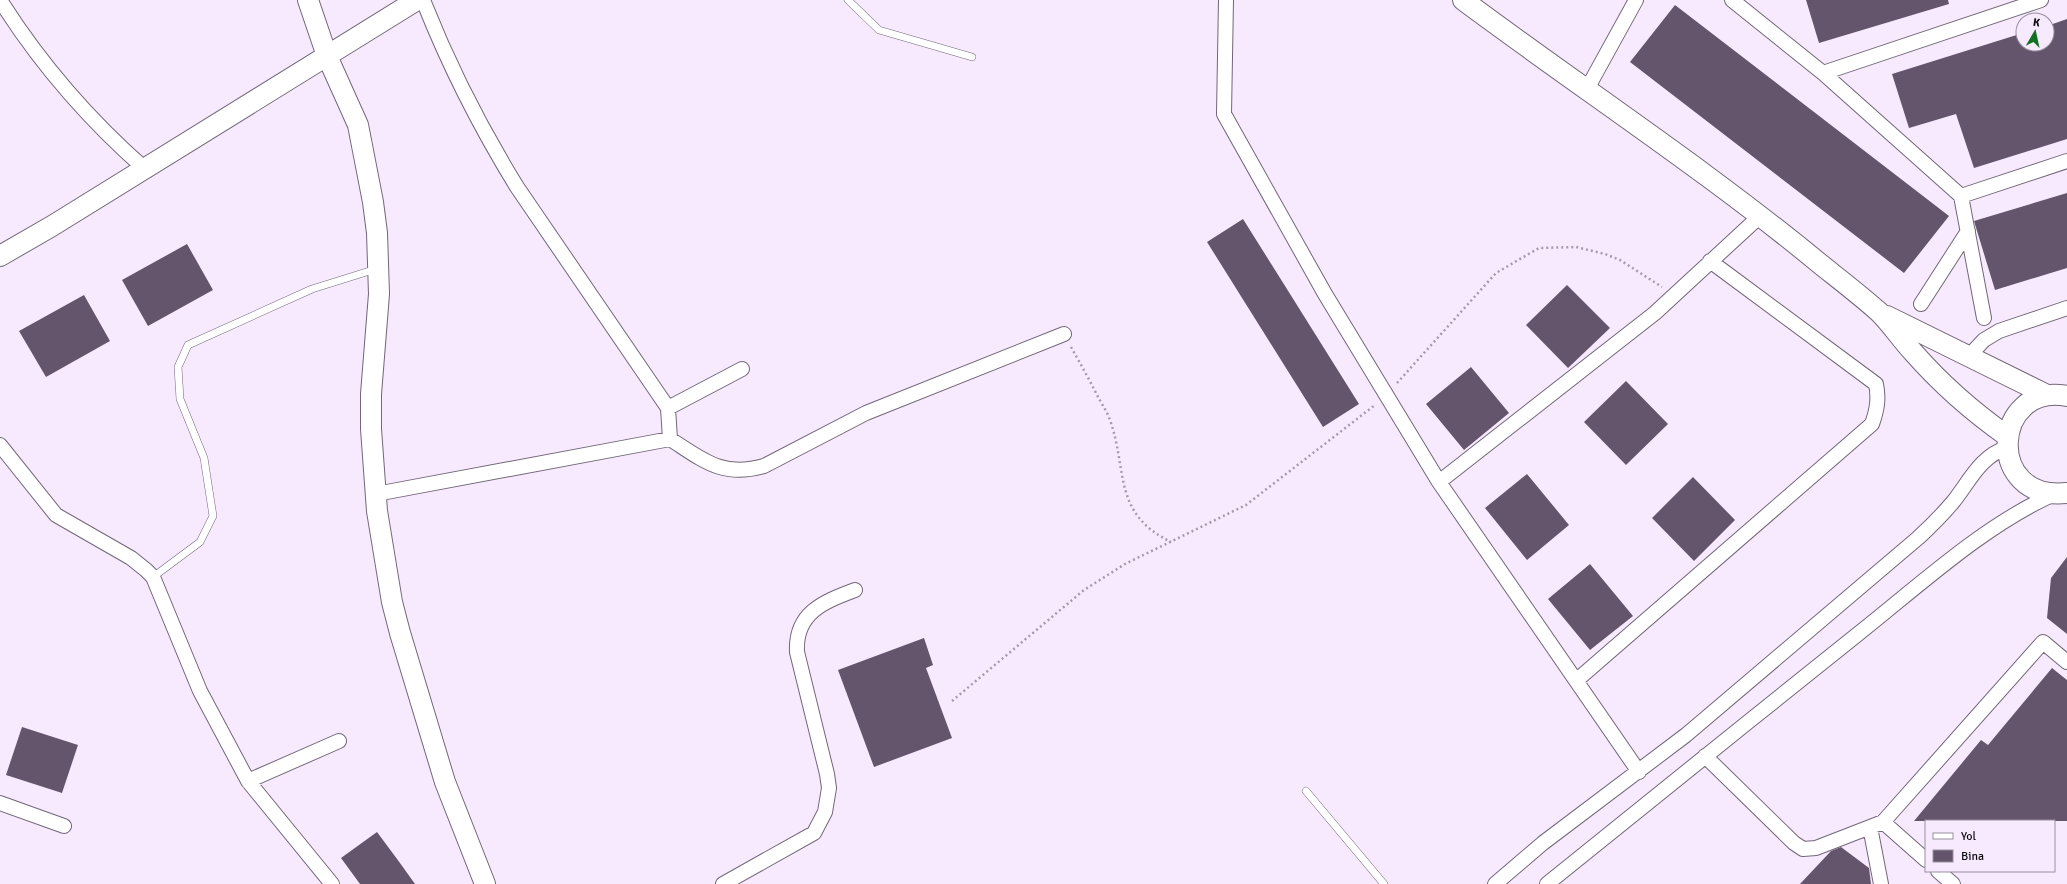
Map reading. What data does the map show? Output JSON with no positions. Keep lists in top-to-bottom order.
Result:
{
  "legend": ["Yol", "Bina"],
  "north": "top"
}
